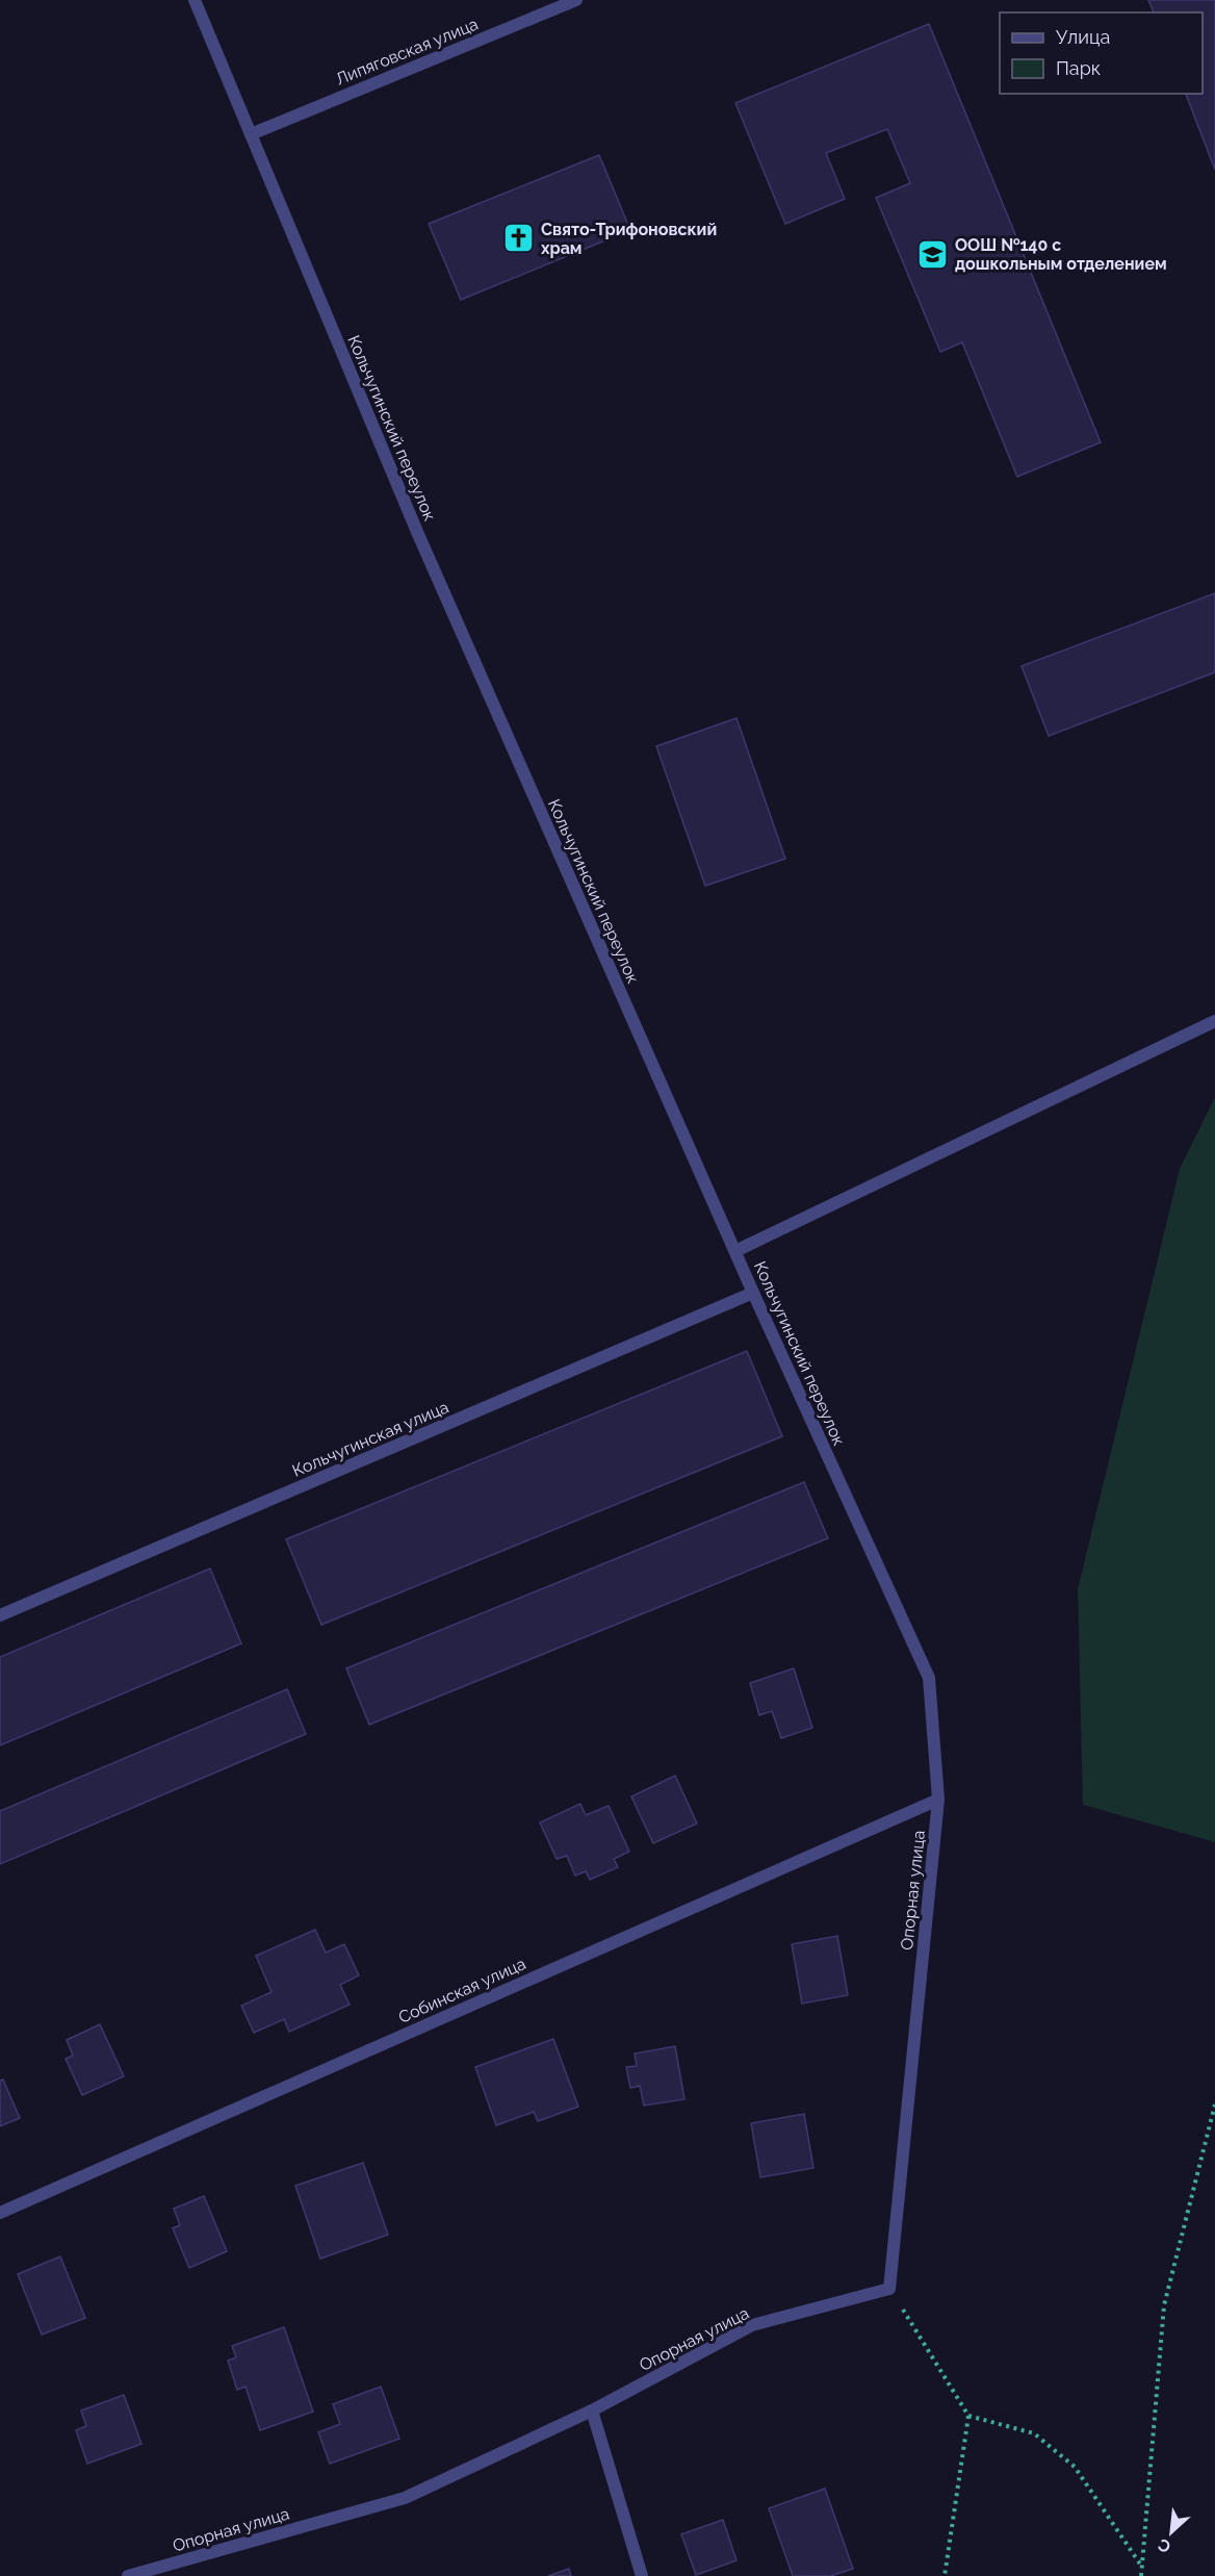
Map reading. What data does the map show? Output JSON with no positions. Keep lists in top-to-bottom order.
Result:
{
  "streets": {
    "street": [
      "Липяговская улица",
      "Кольчугинский переулок",
      "Кольчугинская улица",
      "Опорная улица",
      "Собинская улица"
    ]
  },
  "crossings": [
    ["Липяговская улица", "Кольчугинский переулок"],
    ["Кольчугинский переулок", "Кольчугинская улица"],
    ["Кольчугинский переулок", "Опорная улица"],
    ["Кольчугинский переулок", "Собинская улица"],
    ["Опорная улица", "Собинская улица"]
  ],
  "places": {
    "church": ["Свято-Трифоновский храм"],
    "school or university": ["ООШ №140 с дошкольным отделением"]
  },
  "legend": ["Улица", "Парк"],
  "north": "bottom left"
}
